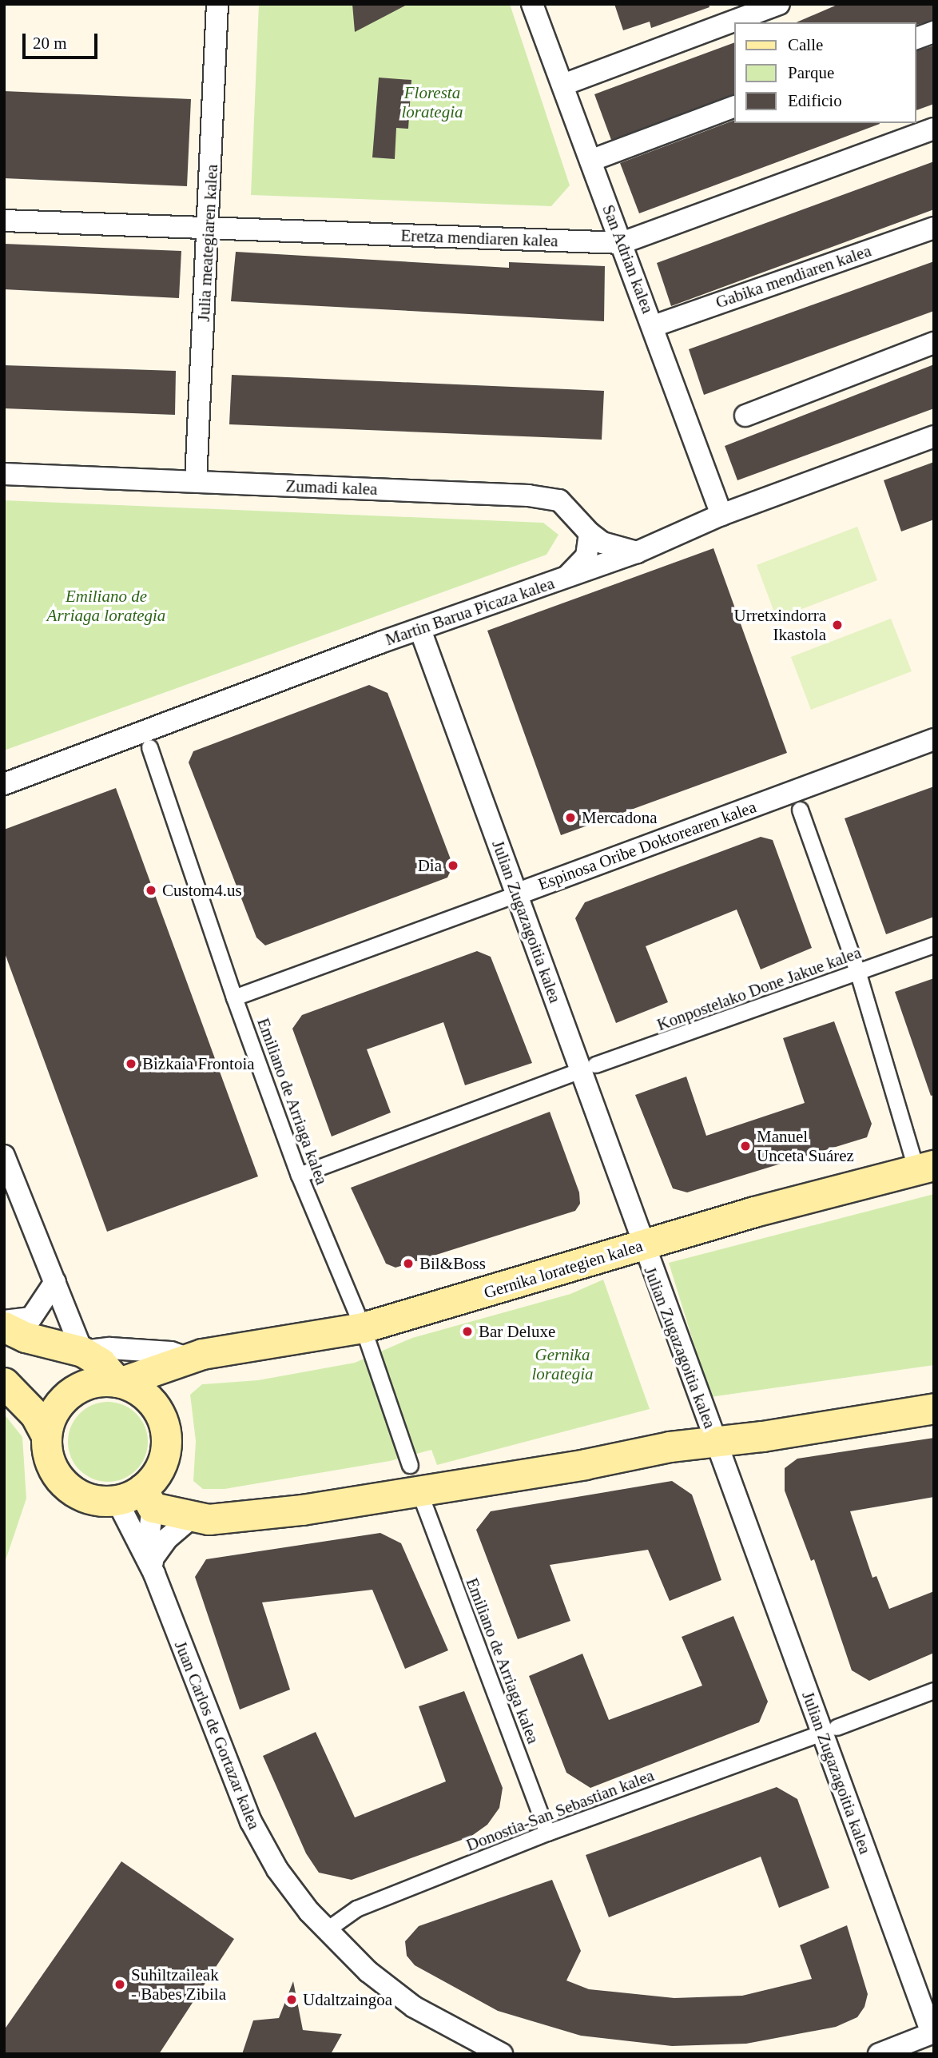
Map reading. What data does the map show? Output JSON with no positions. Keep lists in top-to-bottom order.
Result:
{
  "streets": {
    "main road": ["Gernika lorategien kalea"],
    "street": [
      "Eretza mendiaren kalea",
      "Julia meategiaren kalea",
      "San Adrian kalea",
      "Gabika mendiaren kalea",
      "Zumadi kalea",
      "Martin Barua Picaza kalea",
      "Espinosa Oribe Doktorearen kalea",
      "Julian Zugazagoitia kalea",
      "Konpostelako Done Jakue kalea",
      "Emiliano de Arriaga kalea",
      "Juan Carlos de Gortazar kalea",
      "Donostia-San Sebastian kalea"
    ]
  },
  "crossings": [
    ["Eretza mendiaren kalea", "Julia meategiaren kalea"],
    ["Eretza mendiaren kalea", "San Adrian kalea"],
    ["Julia meategiaren kalea", "Zumadi kalea"],
    ["San Adrian kalea", "Gabika mendiaren kalea"],
    ["San Adrian kalea", "Martin Barua Picaza kalea"],
    ["Zumadi kalea", "Martin Barua Picaza kalea"],
    ["Martin Barua Picaza kalea", "Julian Zugazagoitia kalea"],
    ["Espinosa Oribe Doktorearen kalea", "Julian Zugazagoitia kalea"],
    ["Espinosa Oribe Doktorearen kalea", "Emiliano de Arriaga kalea"],
    ["Julian Zugazagoitia kalea", "Gernika lorategien kalea"],
    ["Emiliano de Arriaga kalea", "Gernika lorategien kalea"],
    ["Emiliano de Arriaga kalea", "Donostia-San Sebastian kalea"],
    ["Gernika lorategien kalea", "Juan Carlos de Gortazar kalea"],
    ["Juan Carlos de Gortazar kalea", "Donostia-San Sebastian kalea"]
  ],
  "parks": ["Floresta lorategia", "Emiliano de Arriaga lorategia", "Gernika lorategia"],
  "places": [
    "Urretxindorra Ikastola",
    "Mercadona",
    "Dia",
    "Custom4.us",
    "Bizkaia Frontoia",
    "Manuel Unceta Suárez",
    "Bil&Boss",
    "Bar Deluxe",
    "Suhiltzaileak - Babes Zibila",
    "Udaltzaingoa"
  ],
  "legend": ["Calle", "Parque", "Edificio"],
  "scale_bar": "20 m"
}
